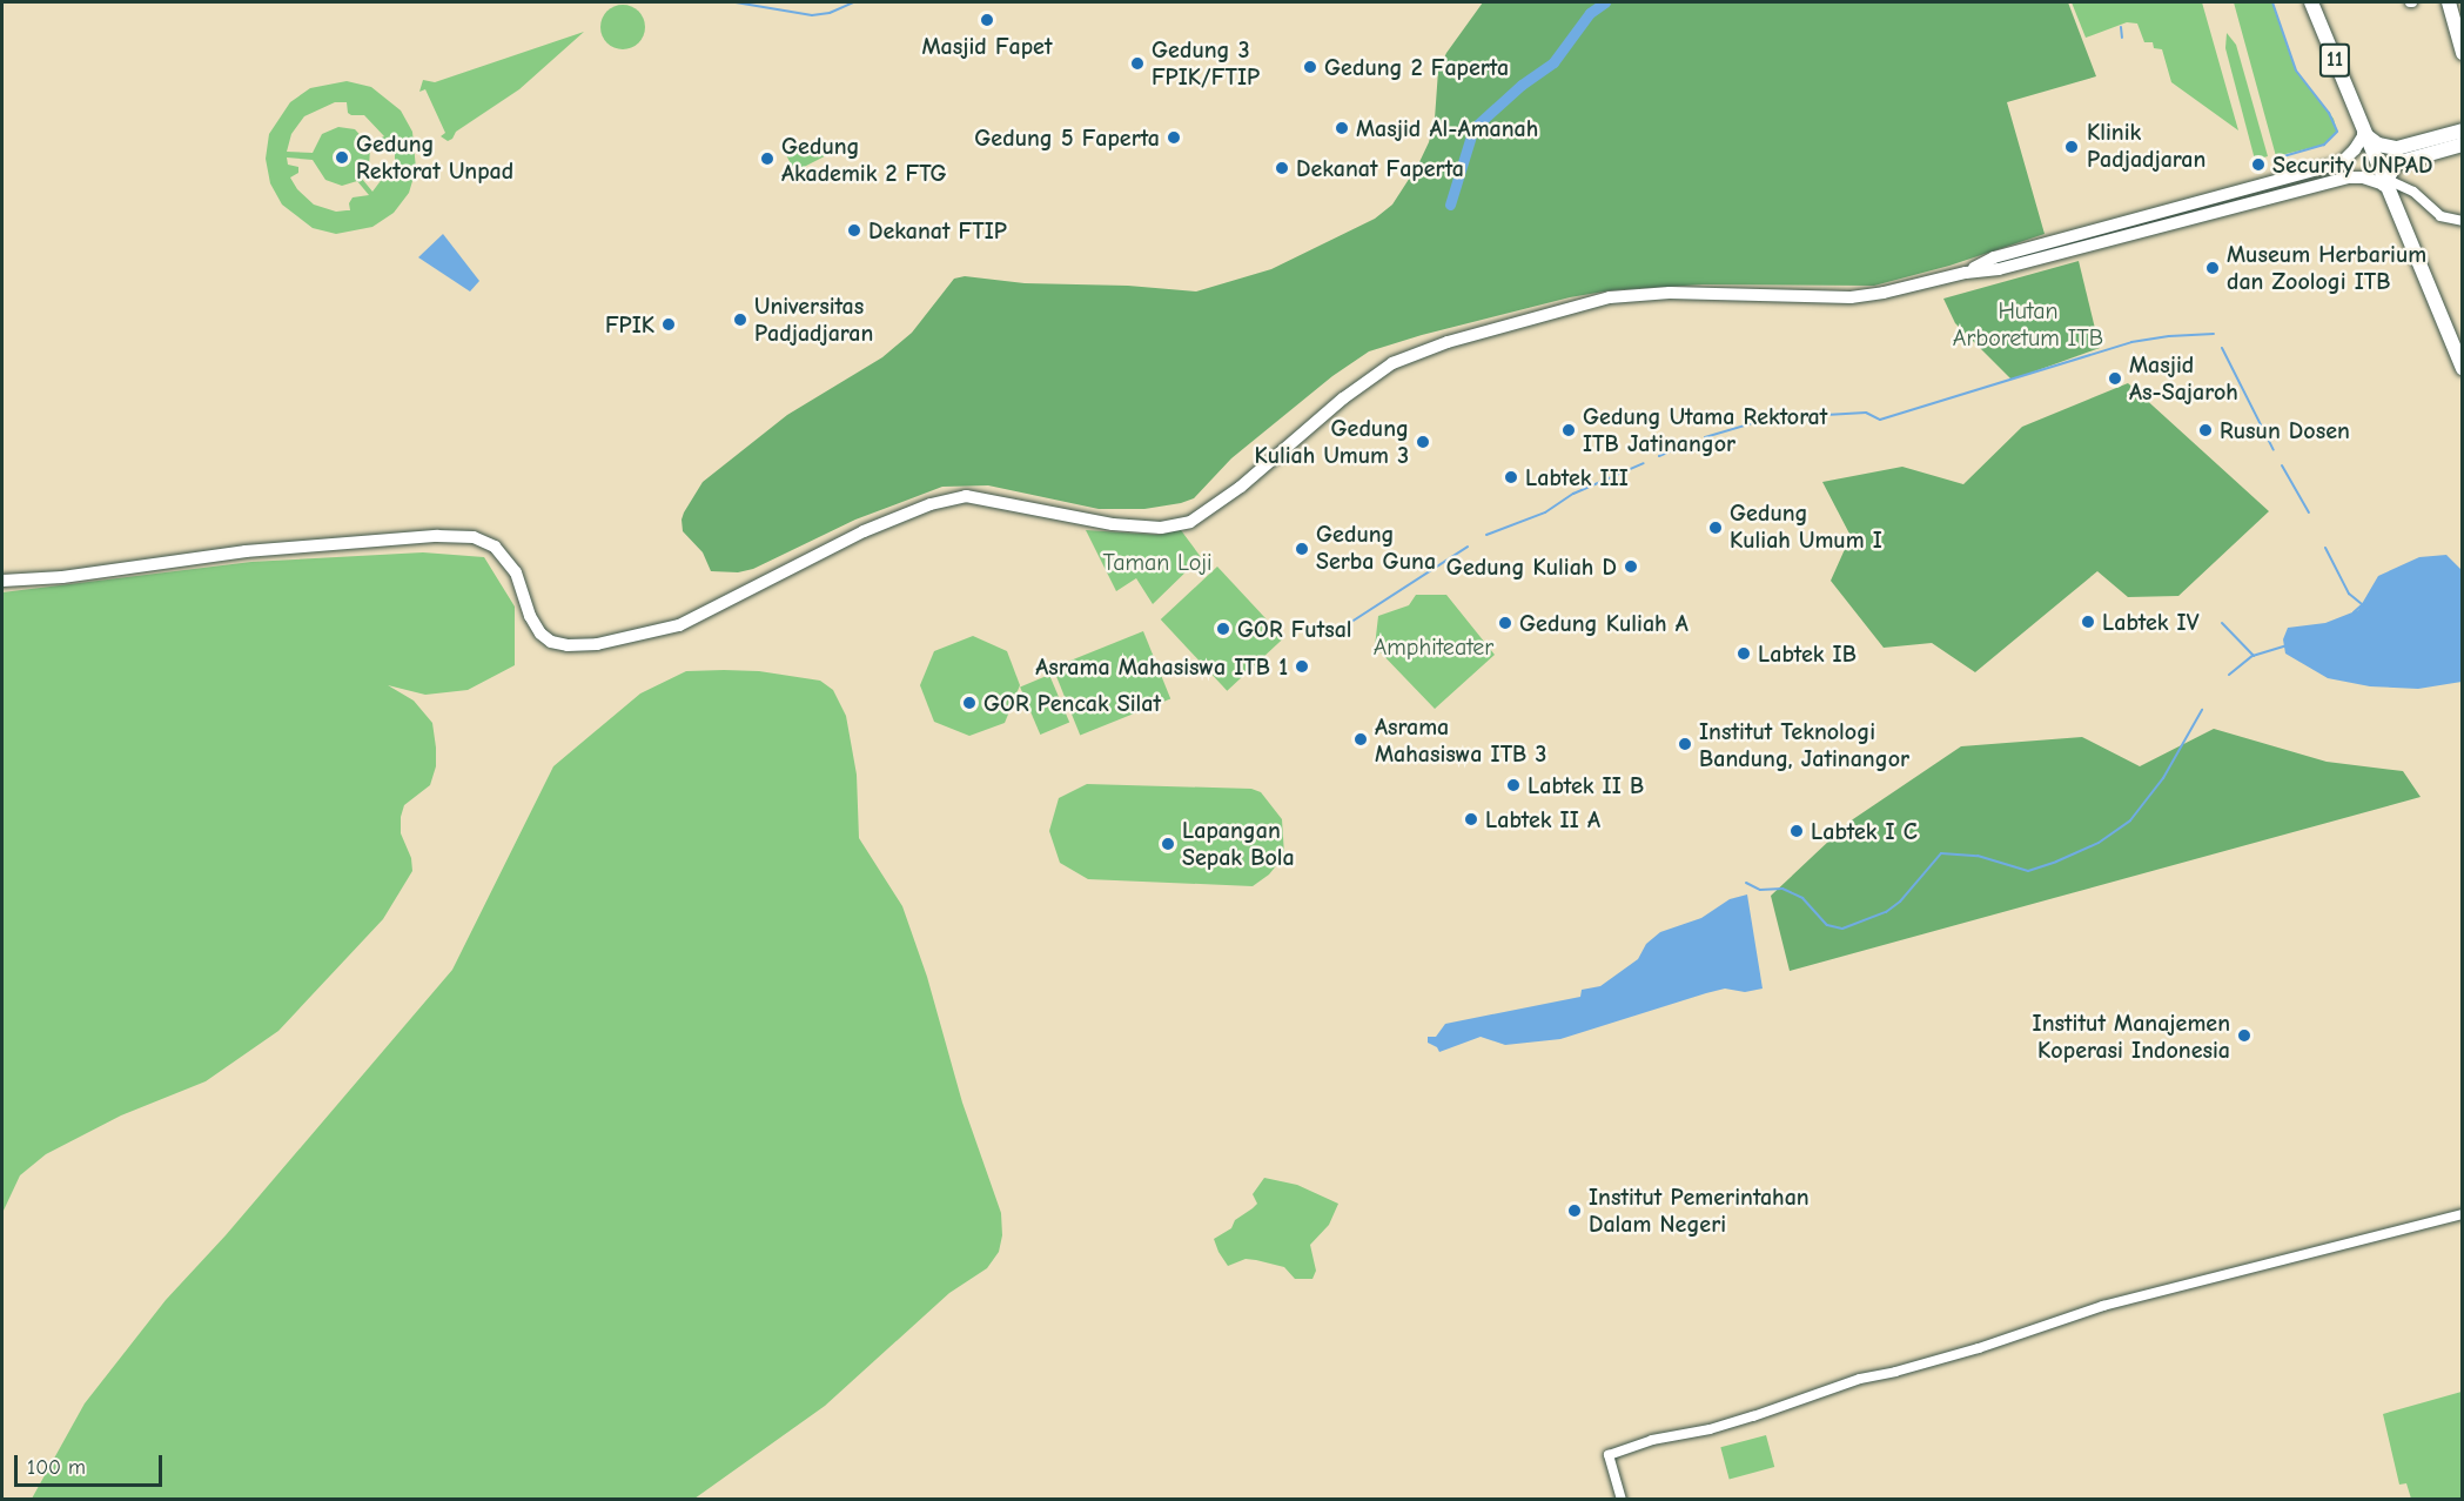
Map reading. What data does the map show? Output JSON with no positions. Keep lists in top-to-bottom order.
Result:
{
  "streets": {
    "highway": ["11"]
  },
  "parks": ["Hutan Arboretum ITB", "Taman Loji", "Amphiteater"],
  "places": [
    "Masjid Fapet",
    "Gedung 3 FPIK/FTIP",
    "Gedung 2 Faperta",
    "Masjid Al-Amanah",
    "Gedung 5 Faperta",
    "Klinik Padjadjaran",
    "Gedung Rektorat Unpad",
    "Gedung Akademik 2 FTG",
    "Security UNPAD",
    "Dekanat Faperta",
    "Dekanat FTIP",
    "Museum Herbarium dan Zoologi ITB",
    "Universitas Padjadjaran",
    "FPIK",
    "Masjid As-Sajaroh",
    "Gedung Utama Rektorat ITB Jatinangor",
    "Rusun Dosen",
    "Gedung Kuliah Umum 3",
    "Labtek III",
    "Gedung Kuliah Umum I",
    "Gedung Serba Guna",
    "Gedung Kuliah D",
    "Labtek IV",
    "Gedung Kuliah A",
    "GOR Futsal",
    "Labtek IB",
    "Asrama Mahasiswa ITB 1",
    "GOR Pencak Silat",
    "Asrama Mahasiswa ITB 3",
    "Institut Teknologi Bandung, Jatinangor",
    "Labtek II B",
    "Labtek II A",
    "Labtek I C",
    "Lapangan Sepak Bola",
    "Institut Manajemen Koperasi Indonesia",
    "Institut Pemerintahan Dalam Negeri"
  ],
  "scale_bar": "100 m"
}
